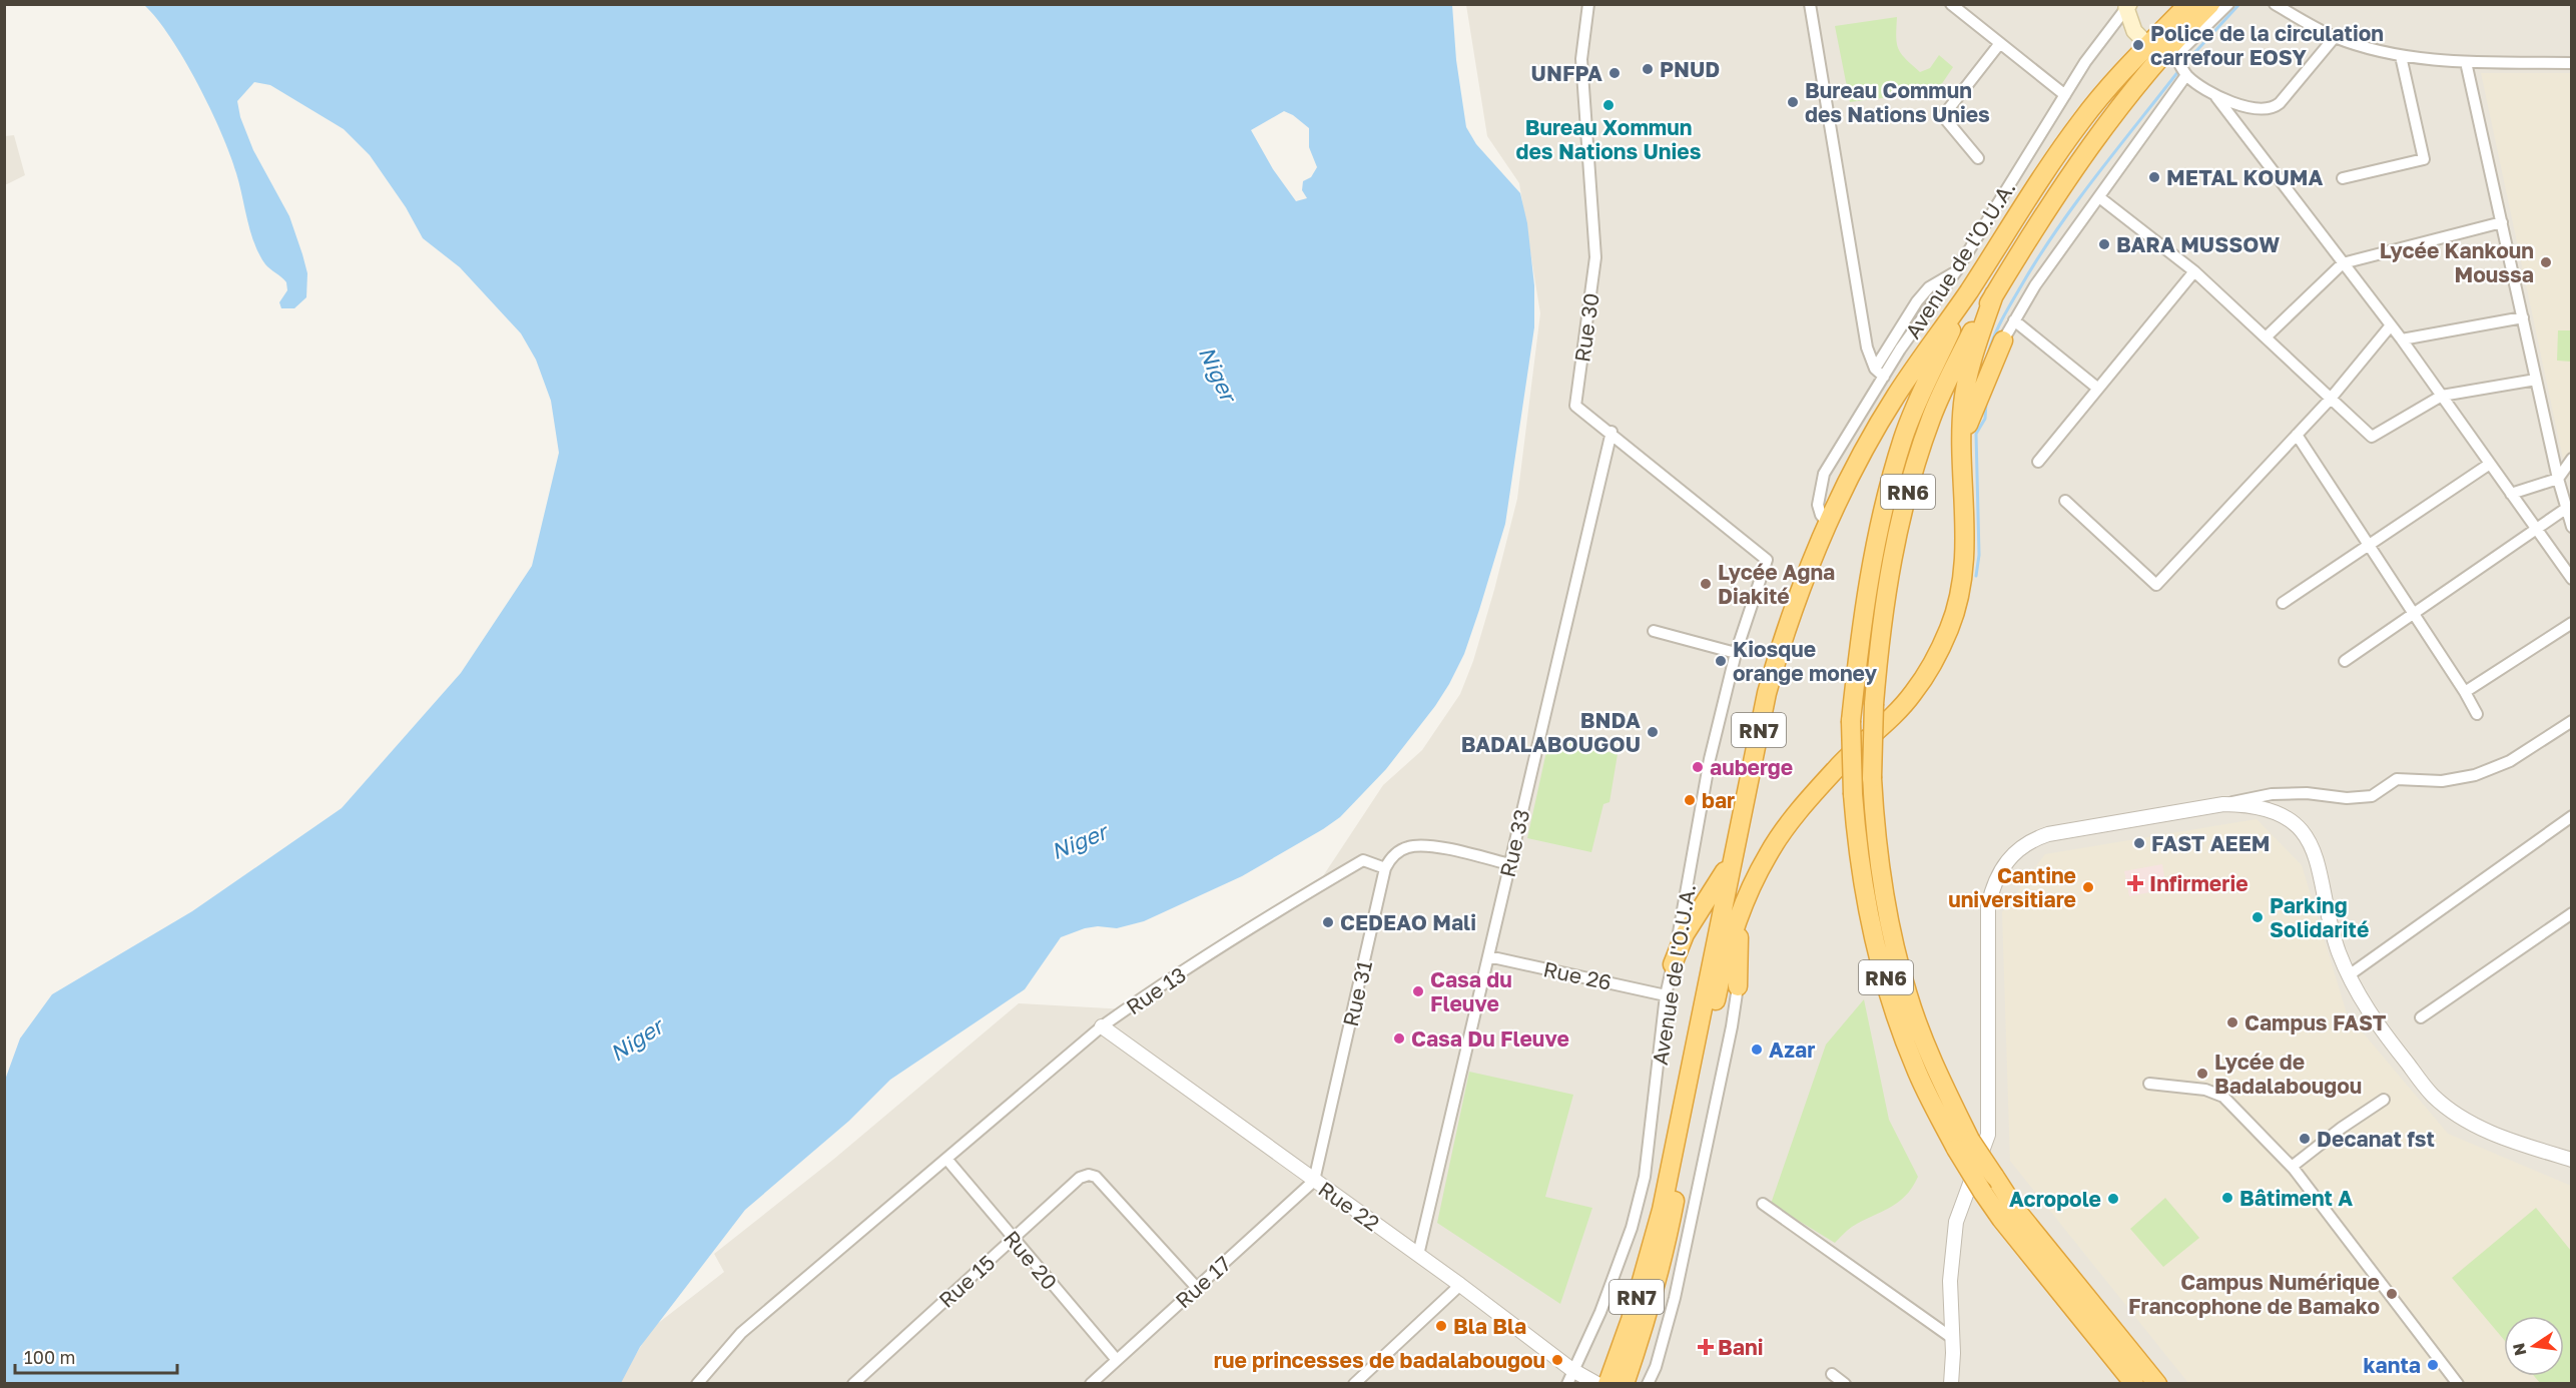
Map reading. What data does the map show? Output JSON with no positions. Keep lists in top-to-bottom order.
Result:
{
  "streets": {
    "highway": ["Avenue de l'O.U.A.", "RN6", "RN7"],
    "street": [
      "Rue 30",
      "Rue 33",
      "Rue 26",
      "Rue 13",
      "Rue 31",
      "Rue 22",
      "Rue 20",
      "Rue 15",
      "Rue 17"
    ]
  },
  "crossings": [
    ["Avenue de l'O.U.A.", "Rue 30"],
    ["Avenue de l'O.U.A.", "RN6"],
    ["Avenue de l'O.U.A.", "RN7"],
    ["Avenue de l'O.U.A.", "Rue 26"],
    ["Avenue de l'O.U.A.", "Rue 22"],
    ["Rue 30", "Rue 33"],
    ["RN6", "RN7"],
    ["Rue 33", "Rue 26"],
    ["Rue 33", "Rue 22"],
    ["Rue 13", "Rue 31"],
    ["Rue 13", "Rue 22"],
    ["Rue 13", "Rue 20"],
    ["Rue 31", "Rue 22"],
    ["Rue 31", "Rue 17"],
    ["Rue 22", "Rue 17"],
    ["Rue 20", "Rue 15"],
    ["Rue 20", "Rue 17"],
    ["Rue 15", "Rue 17"]
  ],
  "water": ["Niger"],
  "places": {
    "other": [
      "Police de la circulation carrefour EOSY",
      "PNUD",
      "UNFPA",
      "Bureau Commun des Nations Unies",
      "Bureau Xommun des Nations Unies",
      "METAL KOUMA",
      "BARA MUSSOW",
      "Lycée Kankoun Moussa",
      "Lycée Agna Diakité",
      "Kiosque orange money",
      "BNDA BADALABOUGOU",
      "auberge",
      "bar",
      "FAST AEEM",
      "Cantine universitiare",
      "Parking Solidarité",
      "CEDEAO Mali",
      "Casa du Fleuve",
      "Campus FAST",
      "Casa Du Fleuve",
      "Azar",
      "Lycée de Badalabougou",
      "Decanat fst",
      "Bâtiment A",
      "Acropole",
      "Campus Numérique Francophone de Bamako",
      "Bla Bla",
      "rue princesses de badalabougou",
      "kanta"
    ],
    "health": ["Infirmerie", "Bani"]
  },
  "scale_bar": "100 m",
  "north": "left"
}
